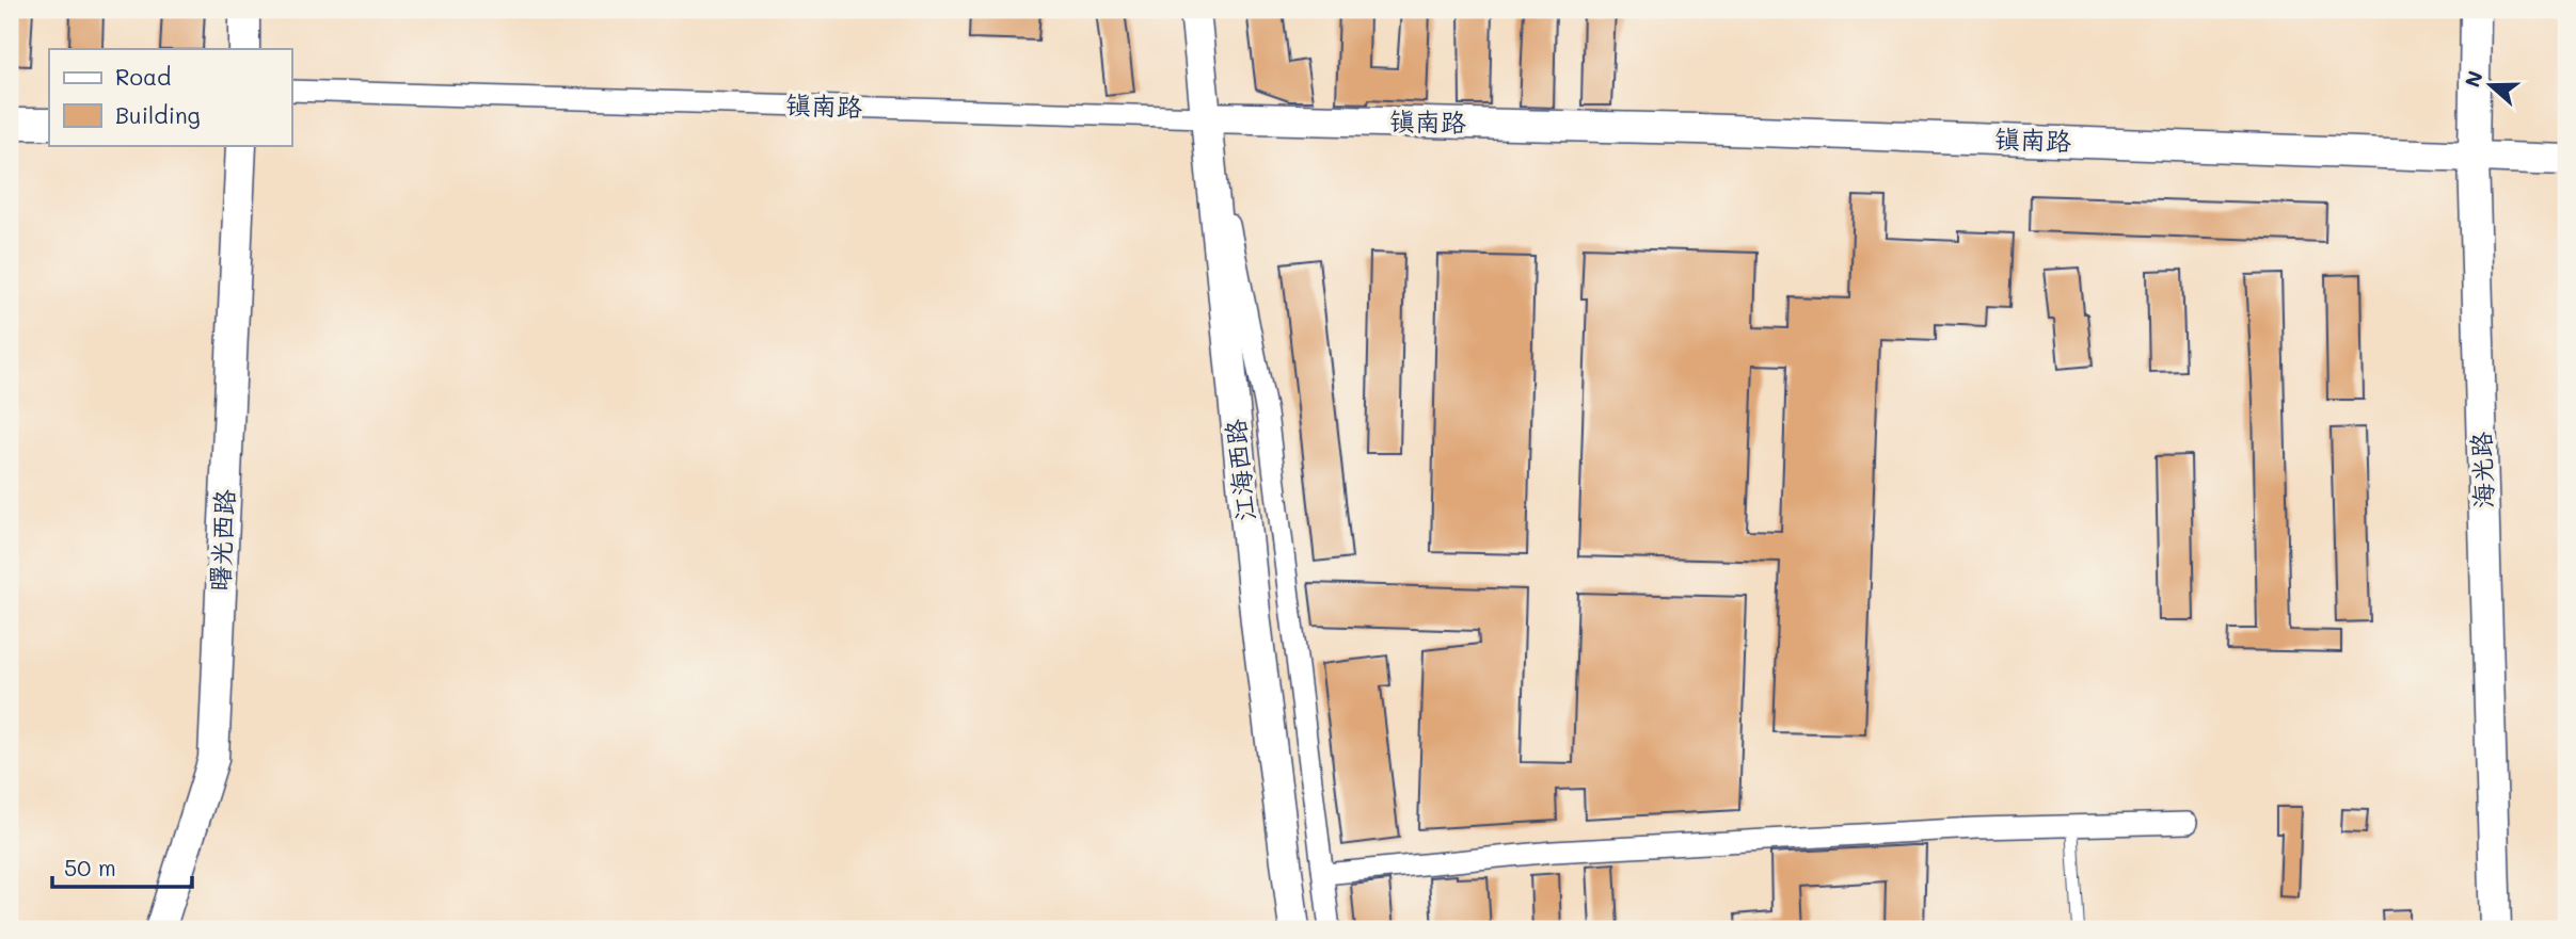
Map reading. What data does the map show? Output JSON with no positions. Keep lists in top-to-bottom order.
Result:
{
  "streets": {
    "street": [
      "镇南路",
      "江海西路",
      "海光路",
      "曙光西路"
    ]
  },
  "crossings": [
    ["镇南路", "江海西路"],
    ["镇南路", "海光路"]
  ],
  "legend": ["Road", "Building"],
  "scale_bar": "50 m",
  "north": "left"
}
